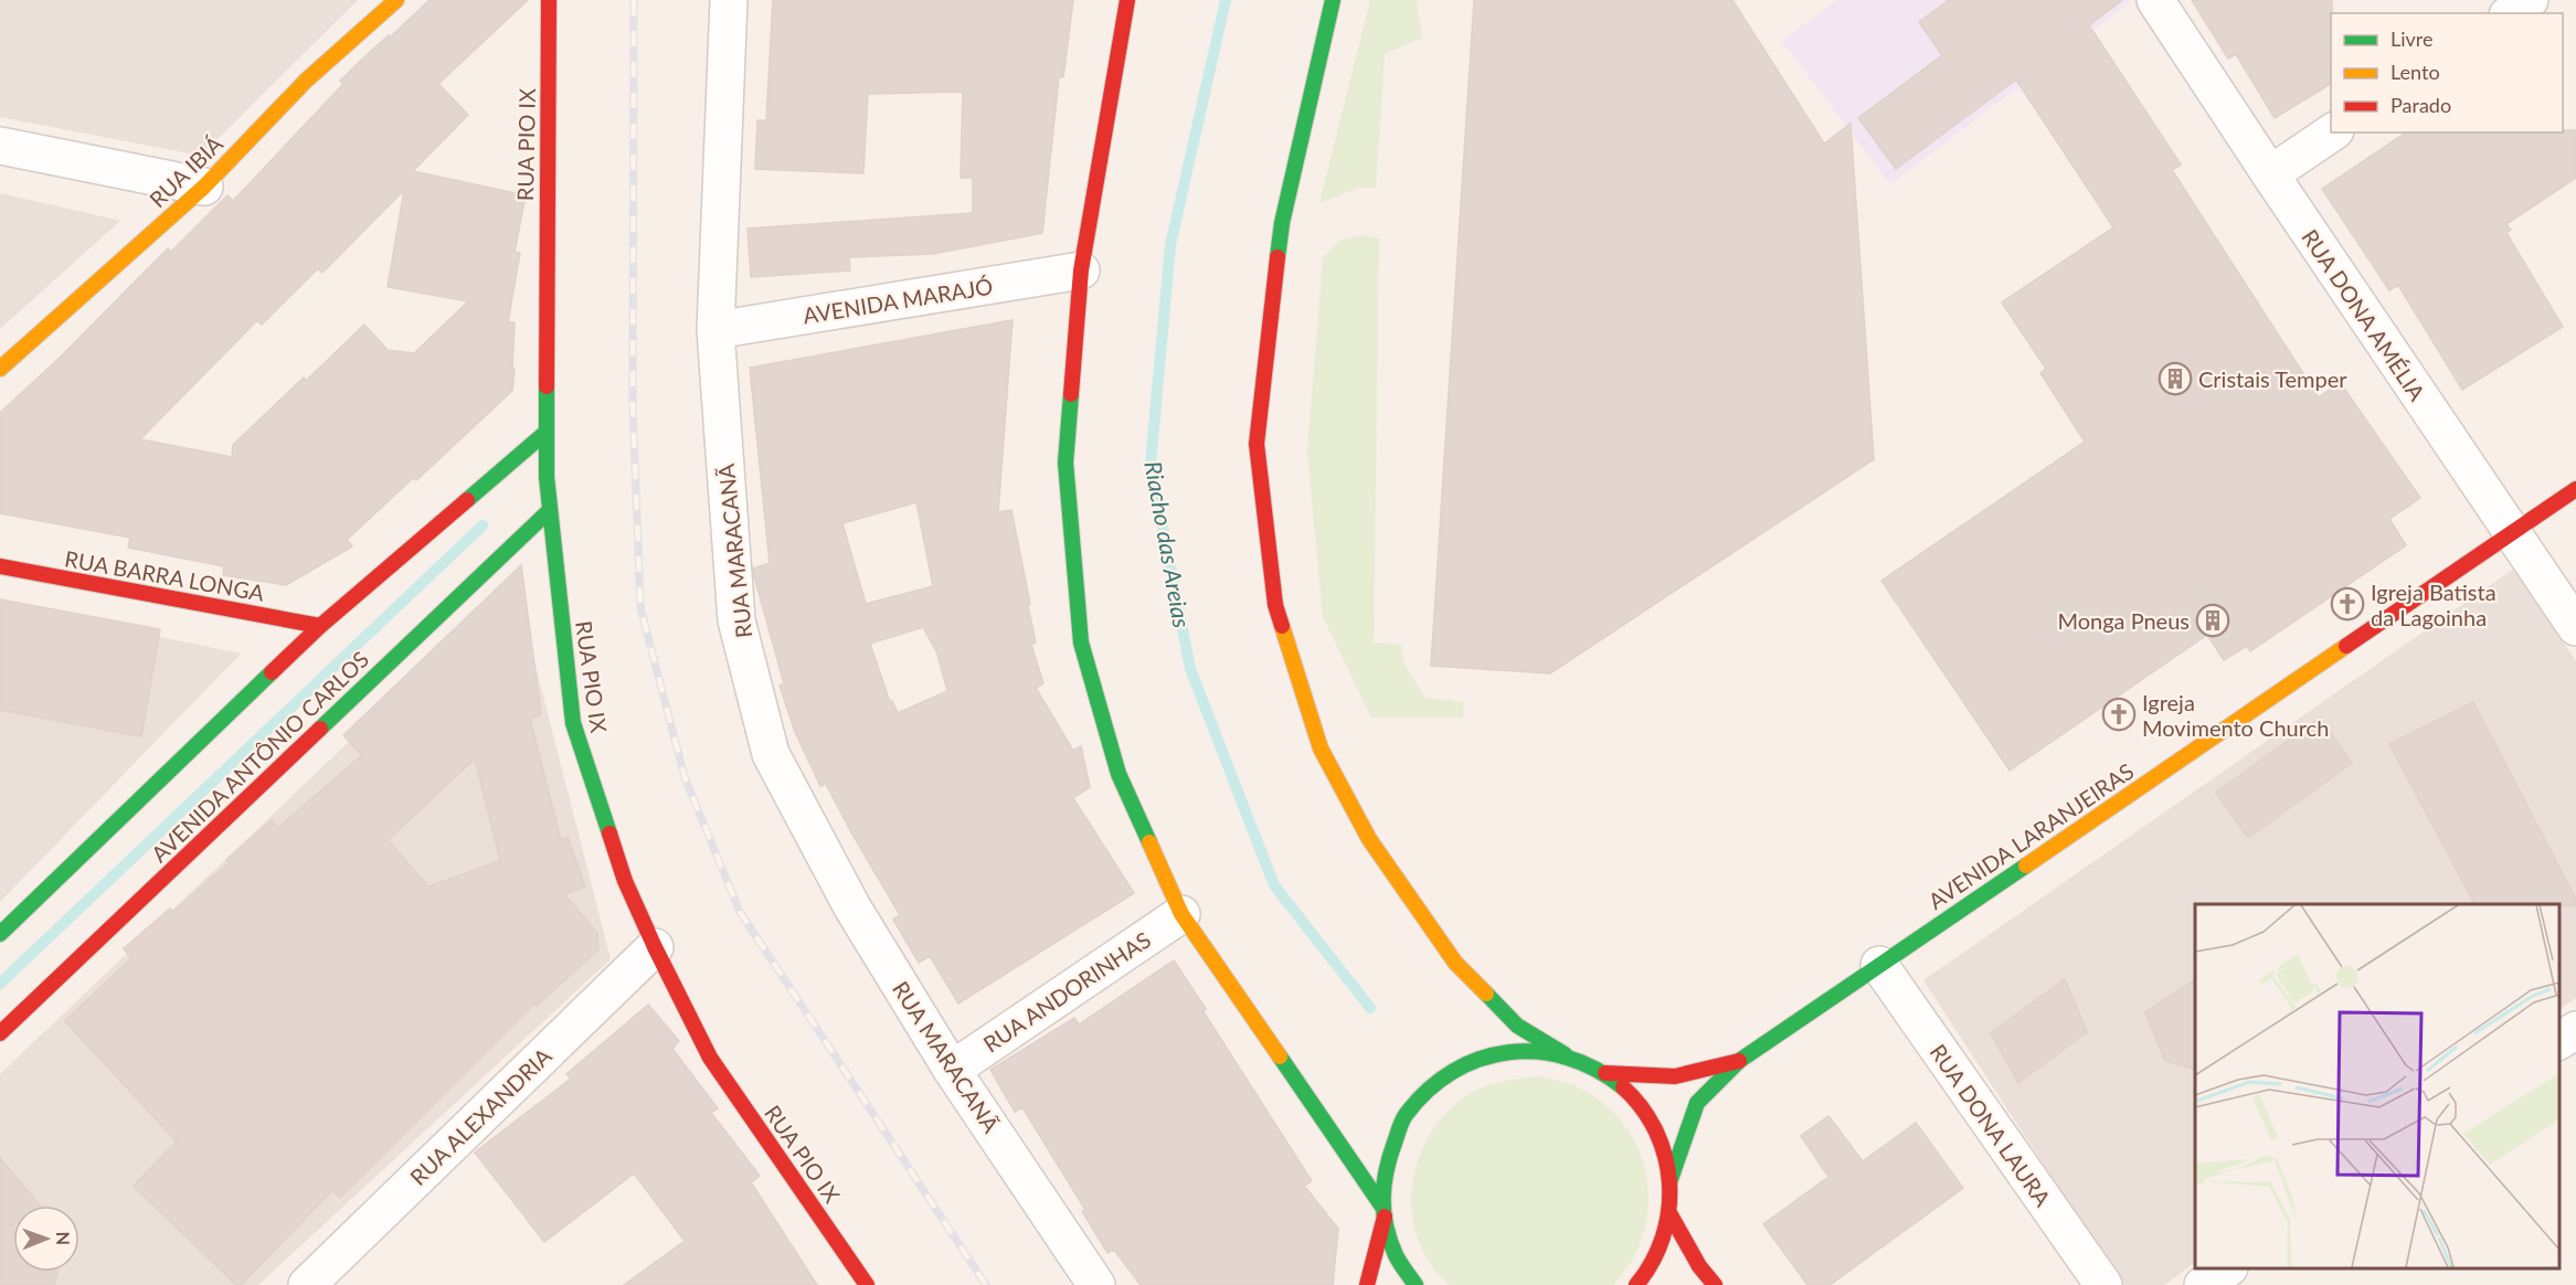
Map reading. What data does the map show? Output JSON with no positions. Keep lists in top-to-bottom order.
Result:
{
  "streets": {
    "street": [
      "RUA PIO IX",
      "RUA IBIÁ",
      "AVENIDA MARAJÓ",
      "RUA DONA AMÉLIA",
      "RUA MARACANÃ",
      "RUA BARRA LONGA",
      "AVENIDA ANTÔNIO CARLOS",
      "AVENIDA LARANJEIRAS",
      "RUA ANDORINHAS",
      "RUA ALEXANDRIA",
      "RUA DONA LAURA"
    ]
  },
  "crossings": [
    ["RUA PIO IX", "AVENIDA ANTÔNIO CARLOS"],
    ["RUA PIO IX", "RUA ALEXANDRIA"],
    ["AVENIDA MARAJÓ", "RUA MARACANÃ"],
    ["RUA DONA AMÉLIA", "AVENIDA LARANJEIRAS"],
    ["RUA MARACANÃ", "RUA ANDORINHAS"],
    ["AVENIDA LARANJEIRAS", "RUA DONA LAURA"]
  ],
  "water": ["Riacho das Areias"],
  "places": {
    "building": ["Cristais Temper", "Monga Pneus"],
    "church": ["Igreja Batista da Lagoinha", "Igreja Movimento Church"]
  },
  "legend": ["Livre", "Lento", "Parado"],
  "north": "right"
}
